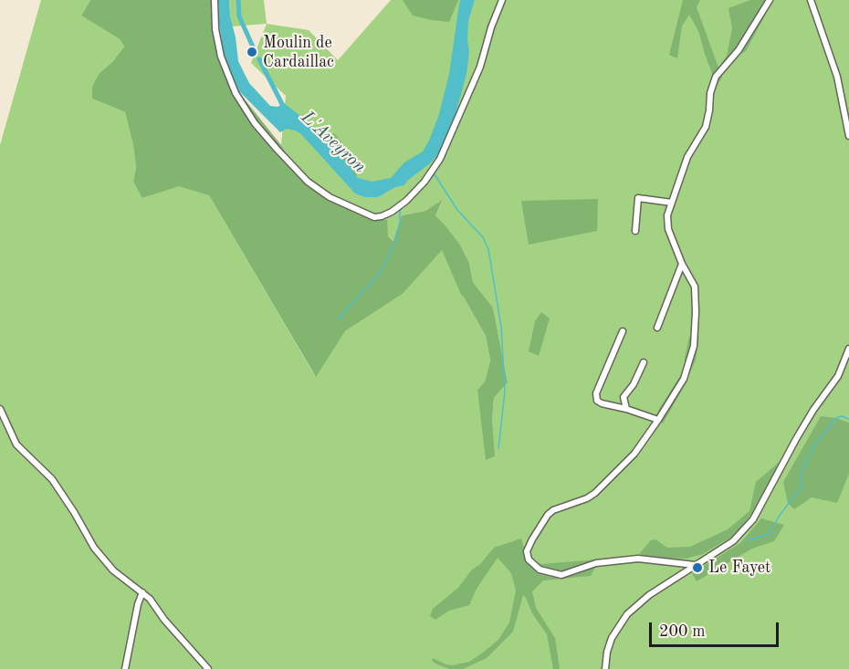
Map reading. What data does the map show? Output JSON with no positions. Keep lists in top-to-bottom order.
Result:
{
  "water": ["L'Aveyron"],
  "places": ["Moulin de Cardaillac", "Le Fayet"],
  "scale_bar": "200 m"
}
